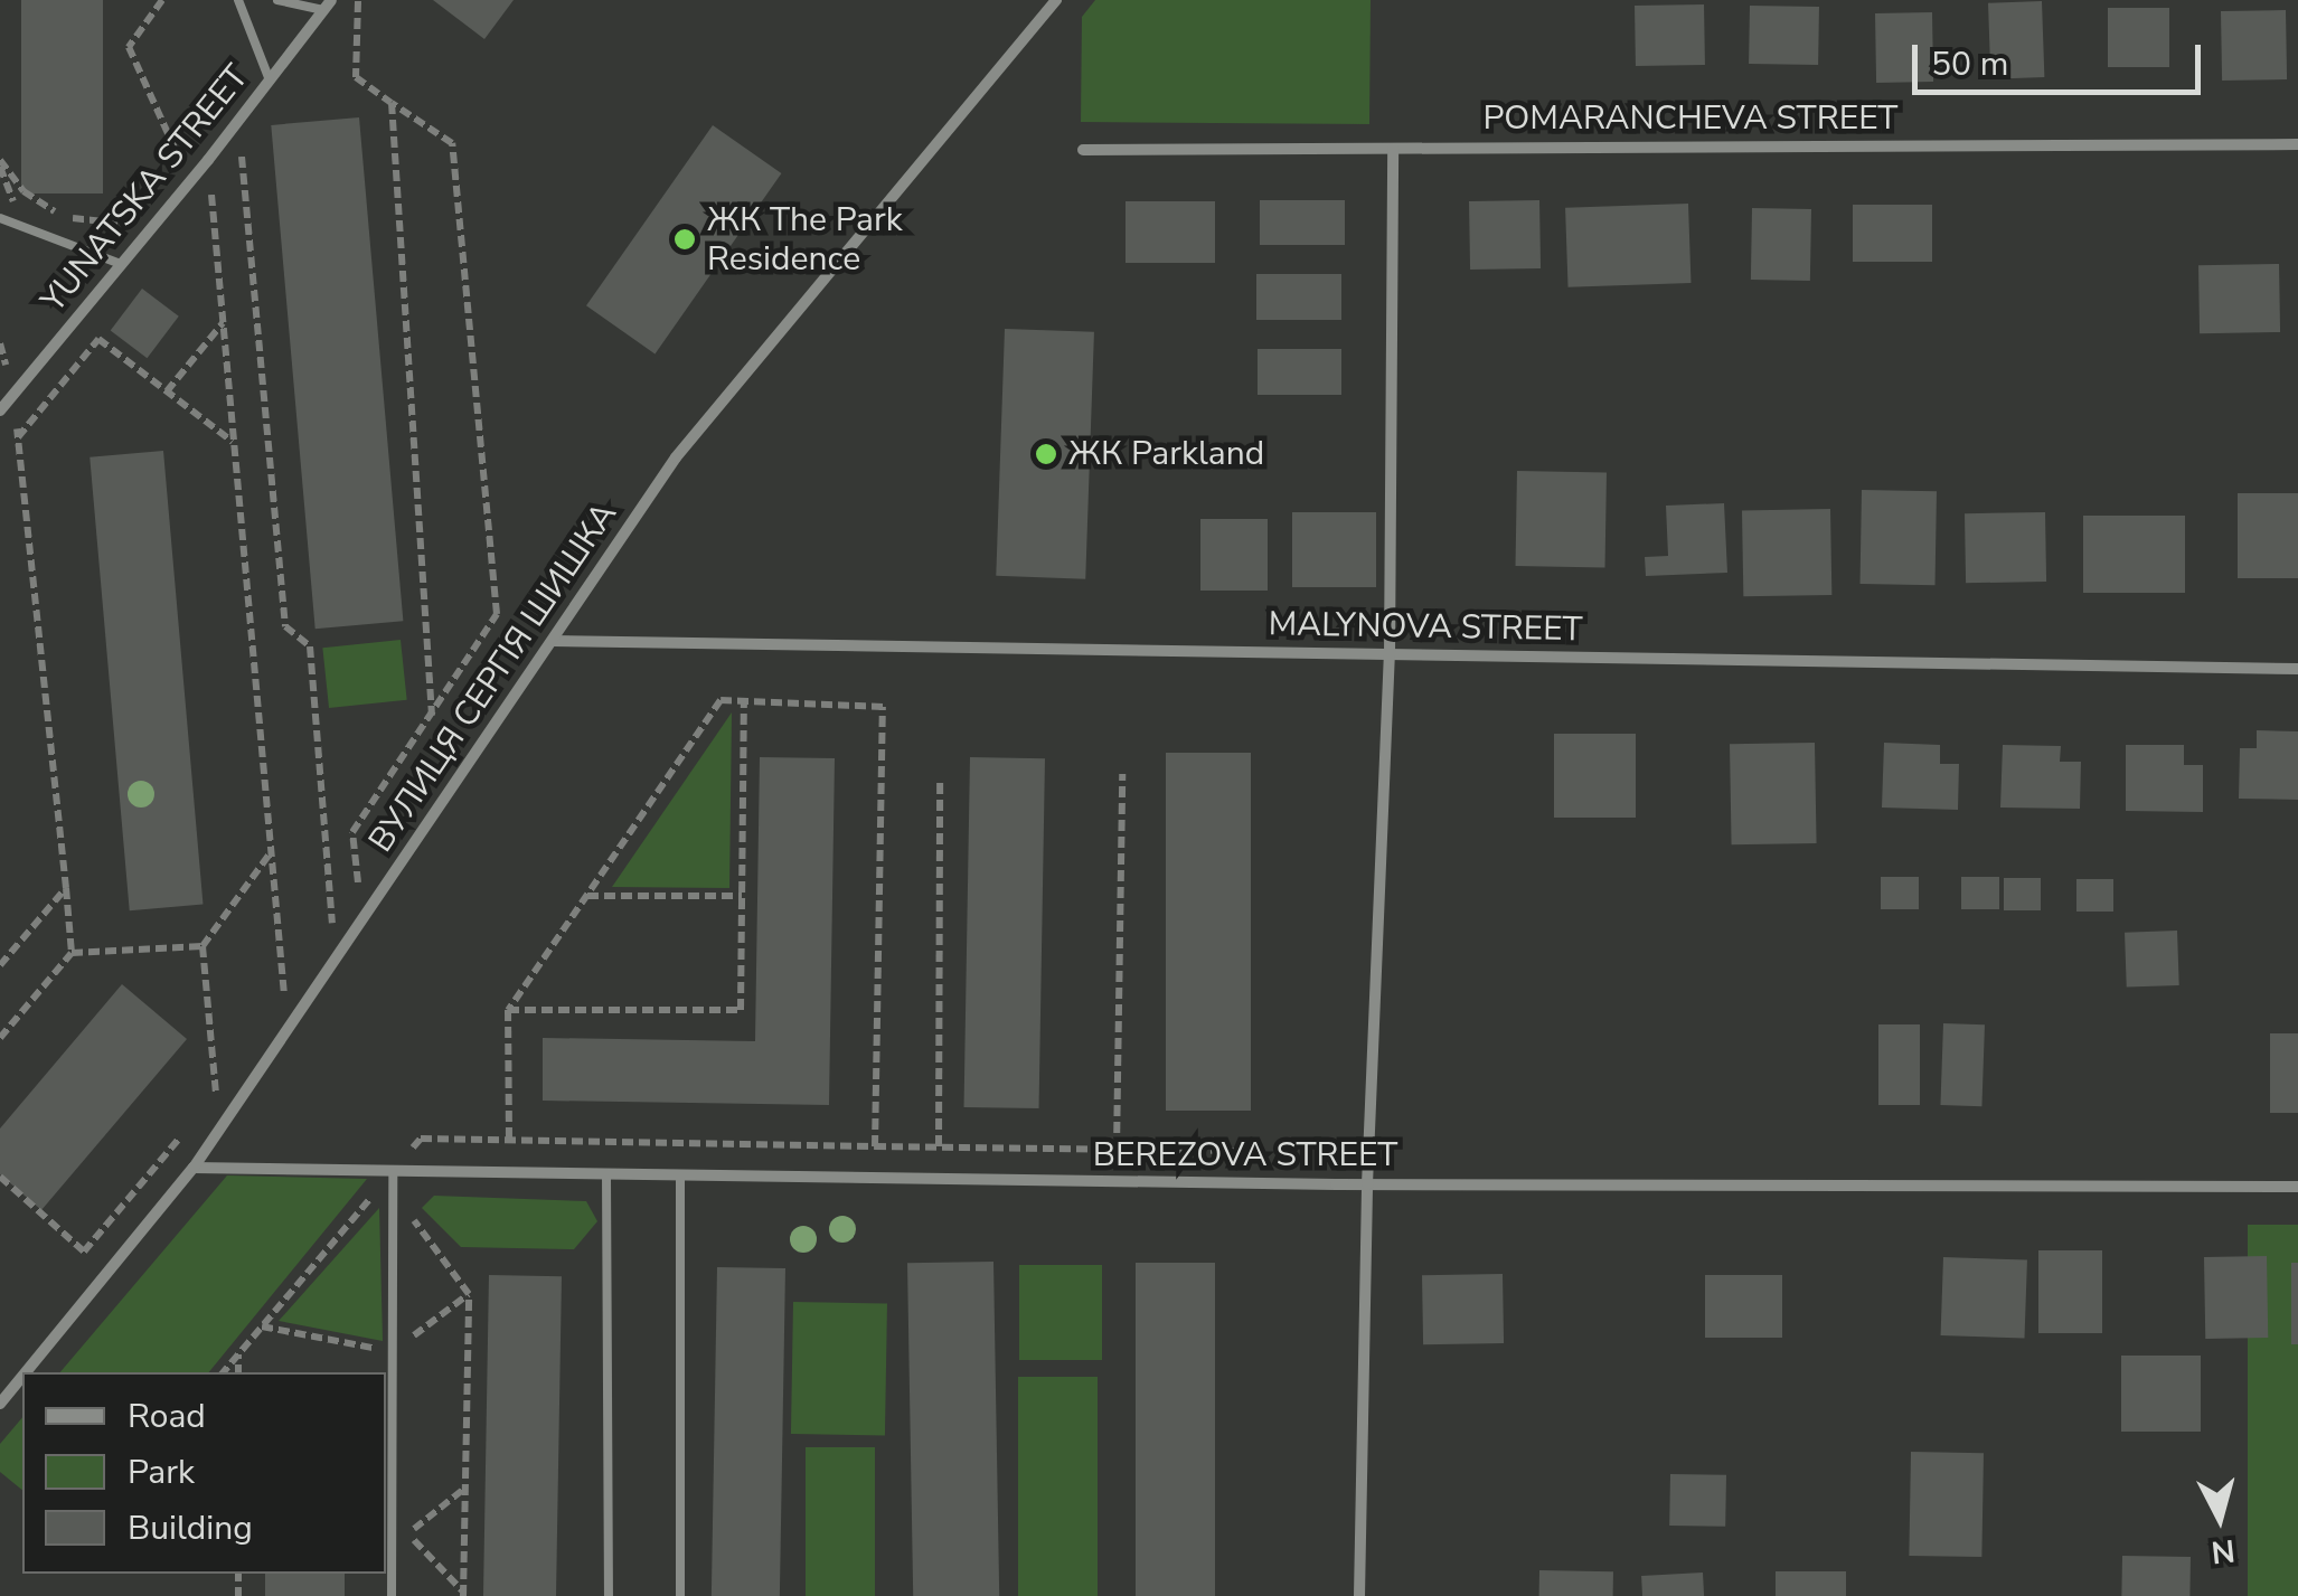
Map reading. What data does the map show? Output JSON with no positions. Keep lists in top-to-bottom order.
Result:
{
  "streets": {
    "street": [
      "POMARANCHEVA STREET",
      "YUNATSKA STREET",
      "MALYNOVA STREET",
      "ВУЛИЦЯ СЕРГІЯ ШИШКА",
      "BEREZOVA STREET"
    ]
  },
  "crossings": [
    ["MALYNOVA STREET", "ВУЛИЦЯ СЕРГІЯ ШИШКА"],
    ["ВУЛИЦЯ СЕРГІЯ ШИШКА", "BEREZOVA STREET"]
  ],
  "places": ["ЖК The Park Residence", "ЖК Parkland"],
  "legend": ["Road", "Park", "Building"],
  "scale_bar": "50 m",
  "north": "bottom"
}
